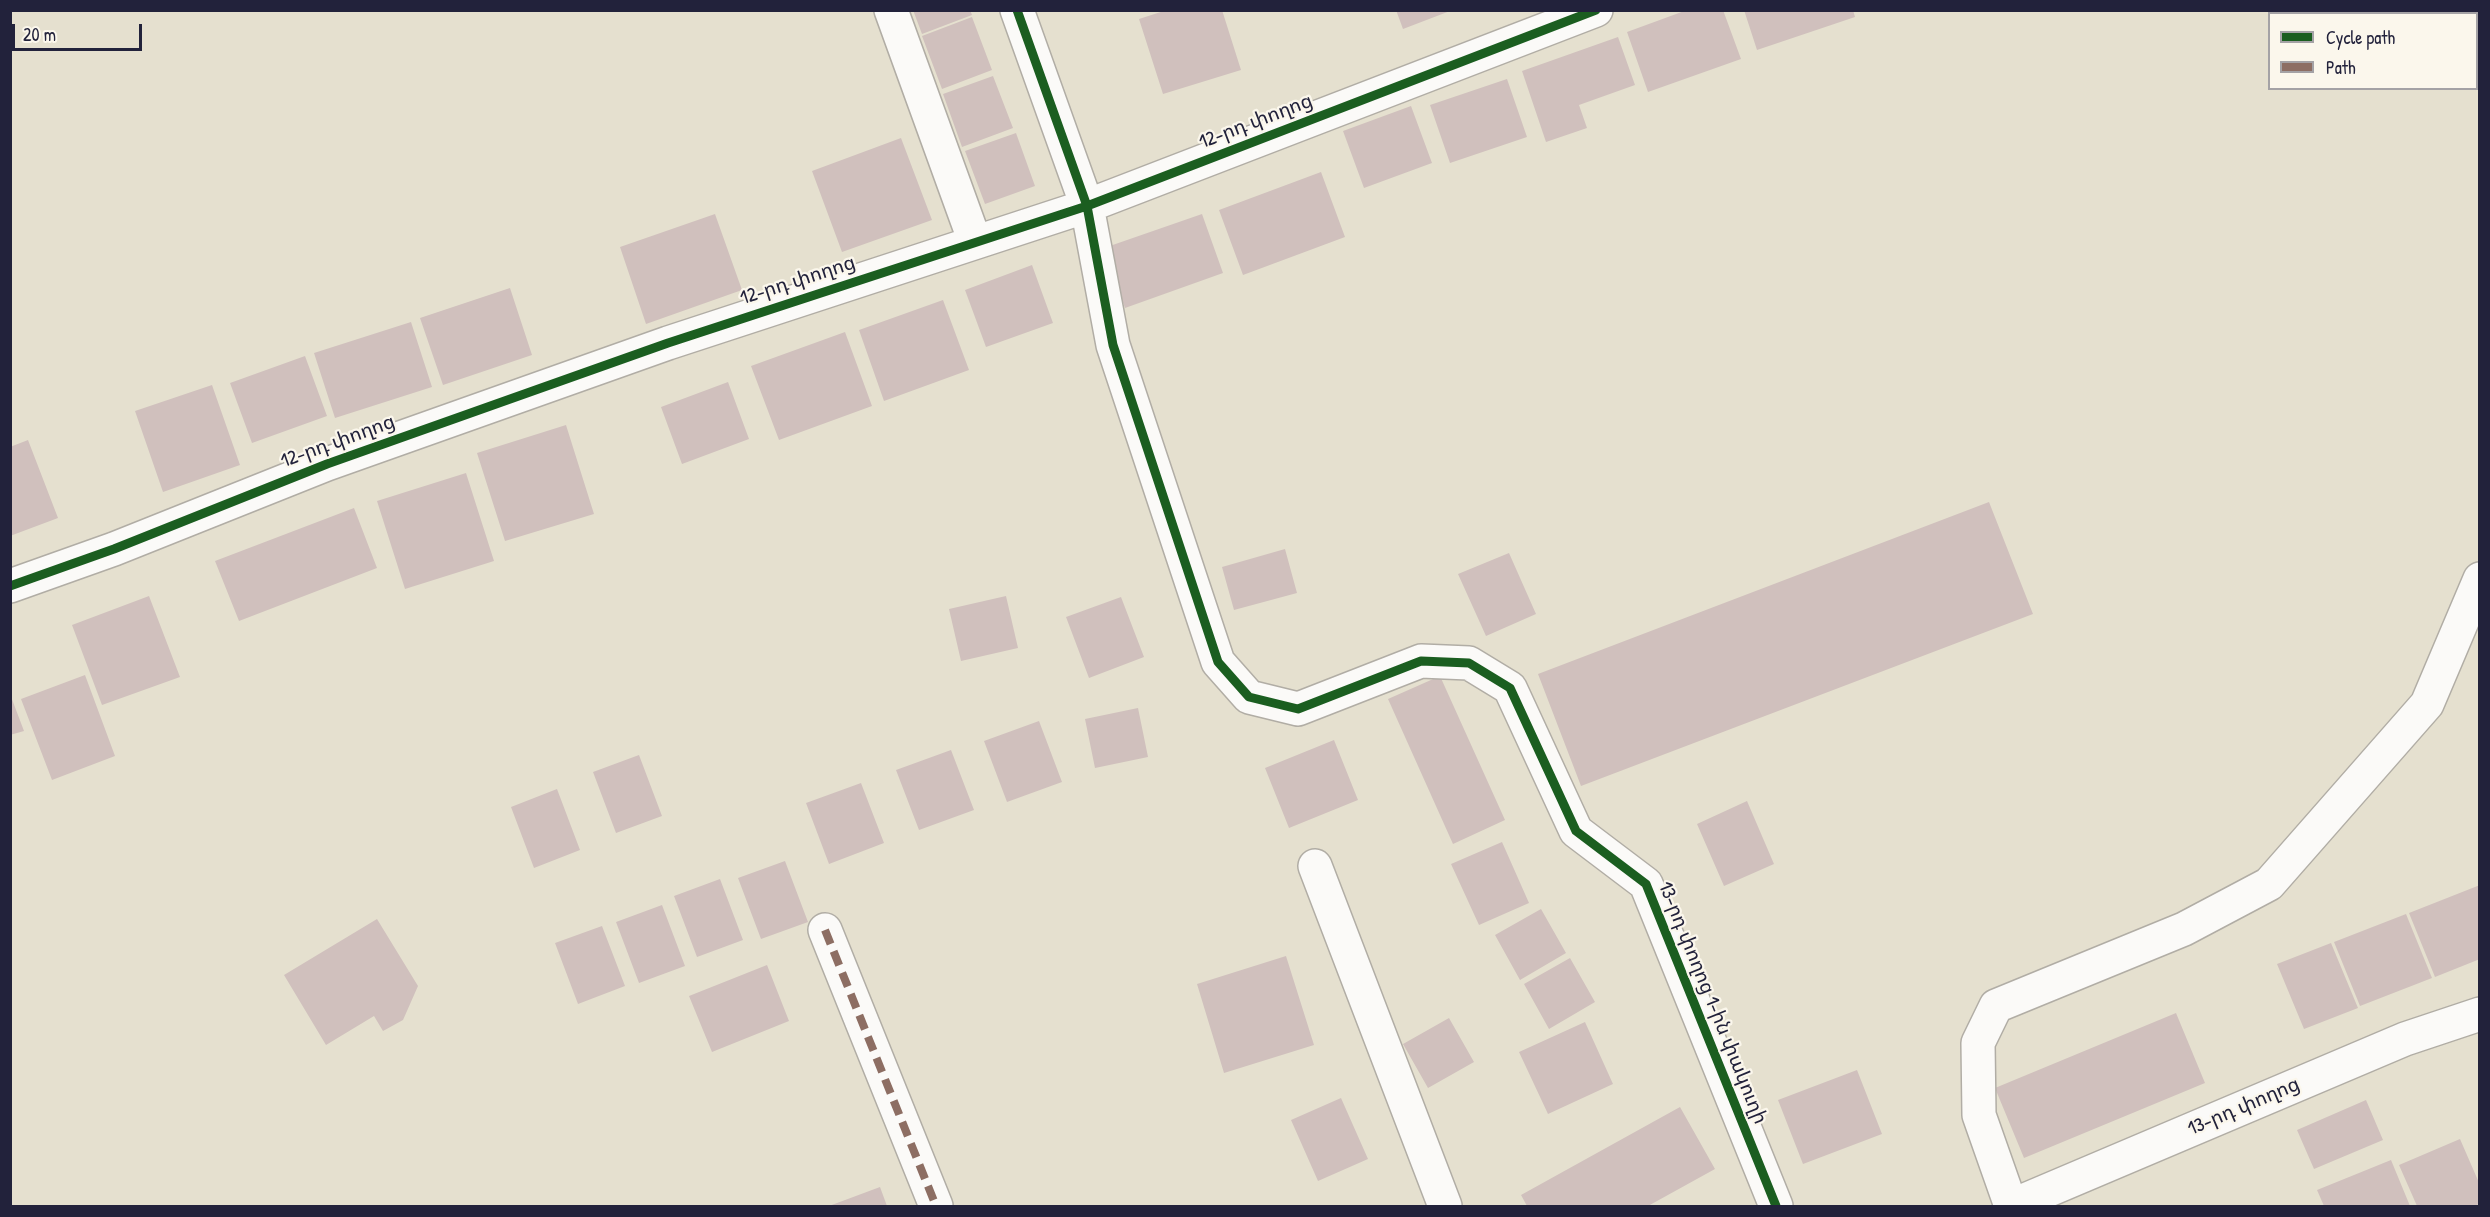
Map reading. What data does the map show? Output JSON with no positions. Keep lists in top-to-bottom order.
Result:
{
  "streets": {
    "street": ["12-րդ փողոց", "13-րդ փողոց 1-ին փակուղի", "13-րդ փողոց"]
  },
  "crossings": [
    ["12-րդ փողոց", "13-րդ փողոց 1-ին փակուղի"]
  ],
  "legend": ["Cycle path", "Path"],
  "scale_bar": "20 m"
}
